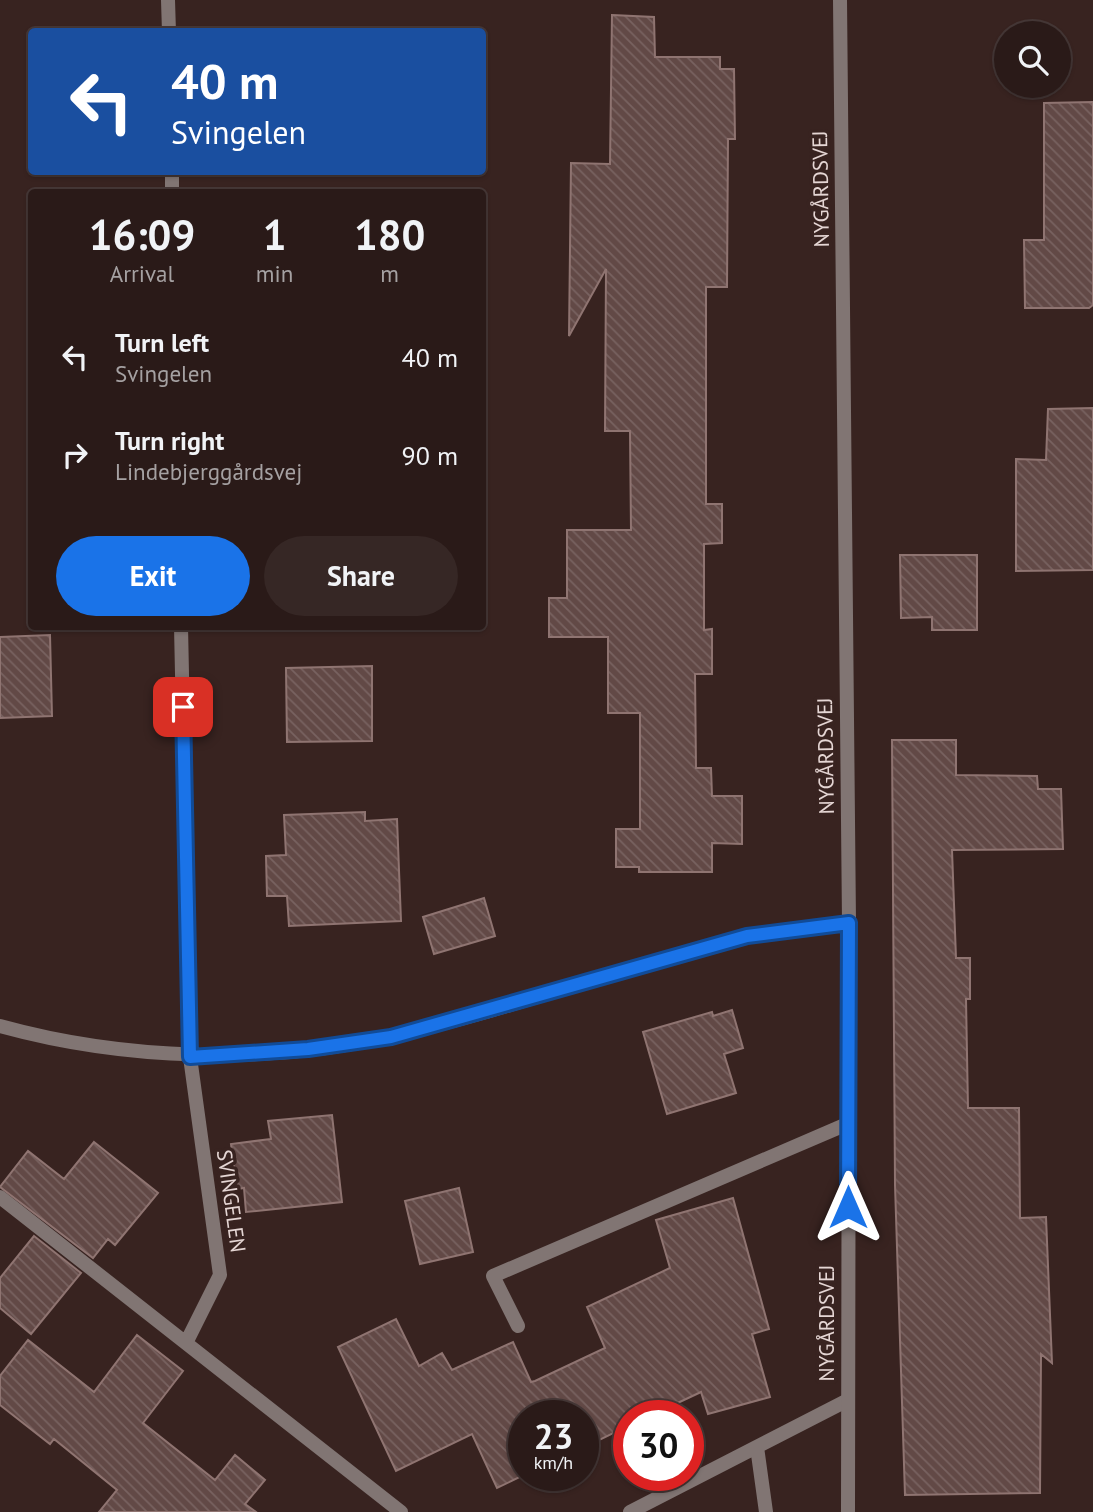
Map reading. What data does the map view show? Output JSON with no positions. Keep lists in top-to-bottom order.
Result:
{
  "streets": {
    "street": ["NYGÅRDSVEJ", "SVINGELEN"]
  },
  "page": {
    "turn": ["40 m", "Svingelen"],
    "eta": [
      "16:09",
      "Arrival",
      "1",
      "min",
      "180",
      "m"
    ],
    "list": [
      {
        "name": "Turn left",
        "note": "Svingelen",
        "value": "40 m"
      },
      {
        "name": "Turn right",
        "note": "Lindebjerggårdsvej",
        "value": "90 m"
      }
    ],
    "buttons": ["Exit", "Share"],
    "speed": "23 km/h",
    "limit": "30"
  }
}
